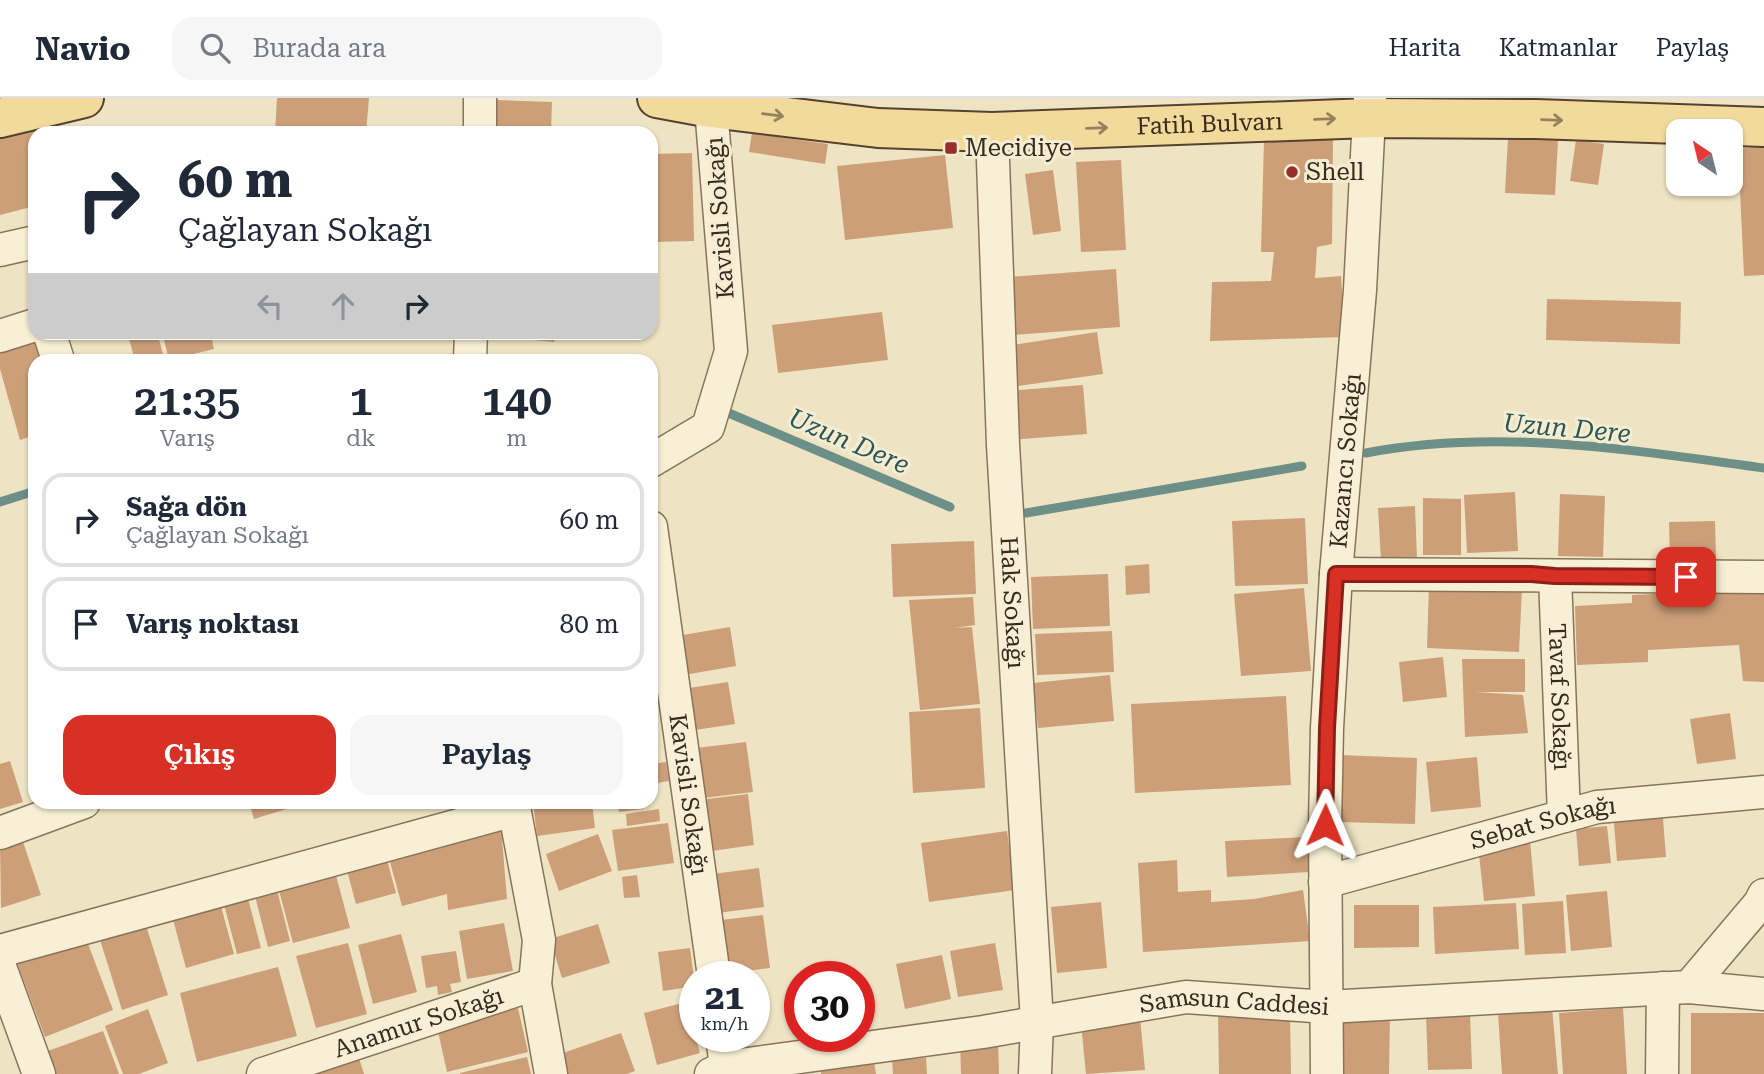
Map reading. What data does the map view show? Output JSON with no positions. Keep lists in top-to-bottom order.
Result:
{
  "streets": {
    "main road": ["Fatih Bulvarı"],
    "street": [
      "Kavisli Sokağı",
      "Kazancı Sokağı",
      "Hak Sokağı",
      "Tavaf Sokağı",
      "Sebat Sokağı",
      "Samsun Caddesi",
      "Anamur Sokağı"
    ]
  },
  "crossings": [
    ["Fatih Bulvarı", "Kavisli Sokağı"],
    ["Fatih Bulvarı", "Kazancı Sokağı"],
    ["Fatih Bulvarı", "Hak Sokağı"],
    ["Kazancı Sokağı", "Sebat Sokağı"],
    ["Kazancı Sokağı", "Samsun Caddesi"],
    ["Hak Sokağı", "Samsun Caddesi"],
    ["Tavaf Sokağı", "Sebat Sokağı"]
  ],
  "one_way": ["Fatih Bulvarı"],
  "water": ["Uzun Dere"],
  "places": {
    "transit": ["Mecidiye"],
    "other": ["Shell"]
  },
  "north": "top left",
  "page": {
    "header": "Navio",
    "search": "Burada ara",
    "nav": ["Harita", "Katmanlar", "Paylaş"],
    "turn": ["60 m", "Çağlayan Sokağı"],
    "eta": [
      "21:35",
      "Varış",
      "1",
      "dk",
      "140",
      "m"
    ],
    "list": [
      {
        "name": "Sağa dön",
        "note": "Çağlayan Sokağı",
        "value": "60 m"
      },
      {
        "name": "Varış noktası",
        "value": "80 m"
      }
    ],
    "buttons": ["Çıkış", "Paylaş"],
    "speed": "21 km/h",
    "limit": "30"
  }
}
